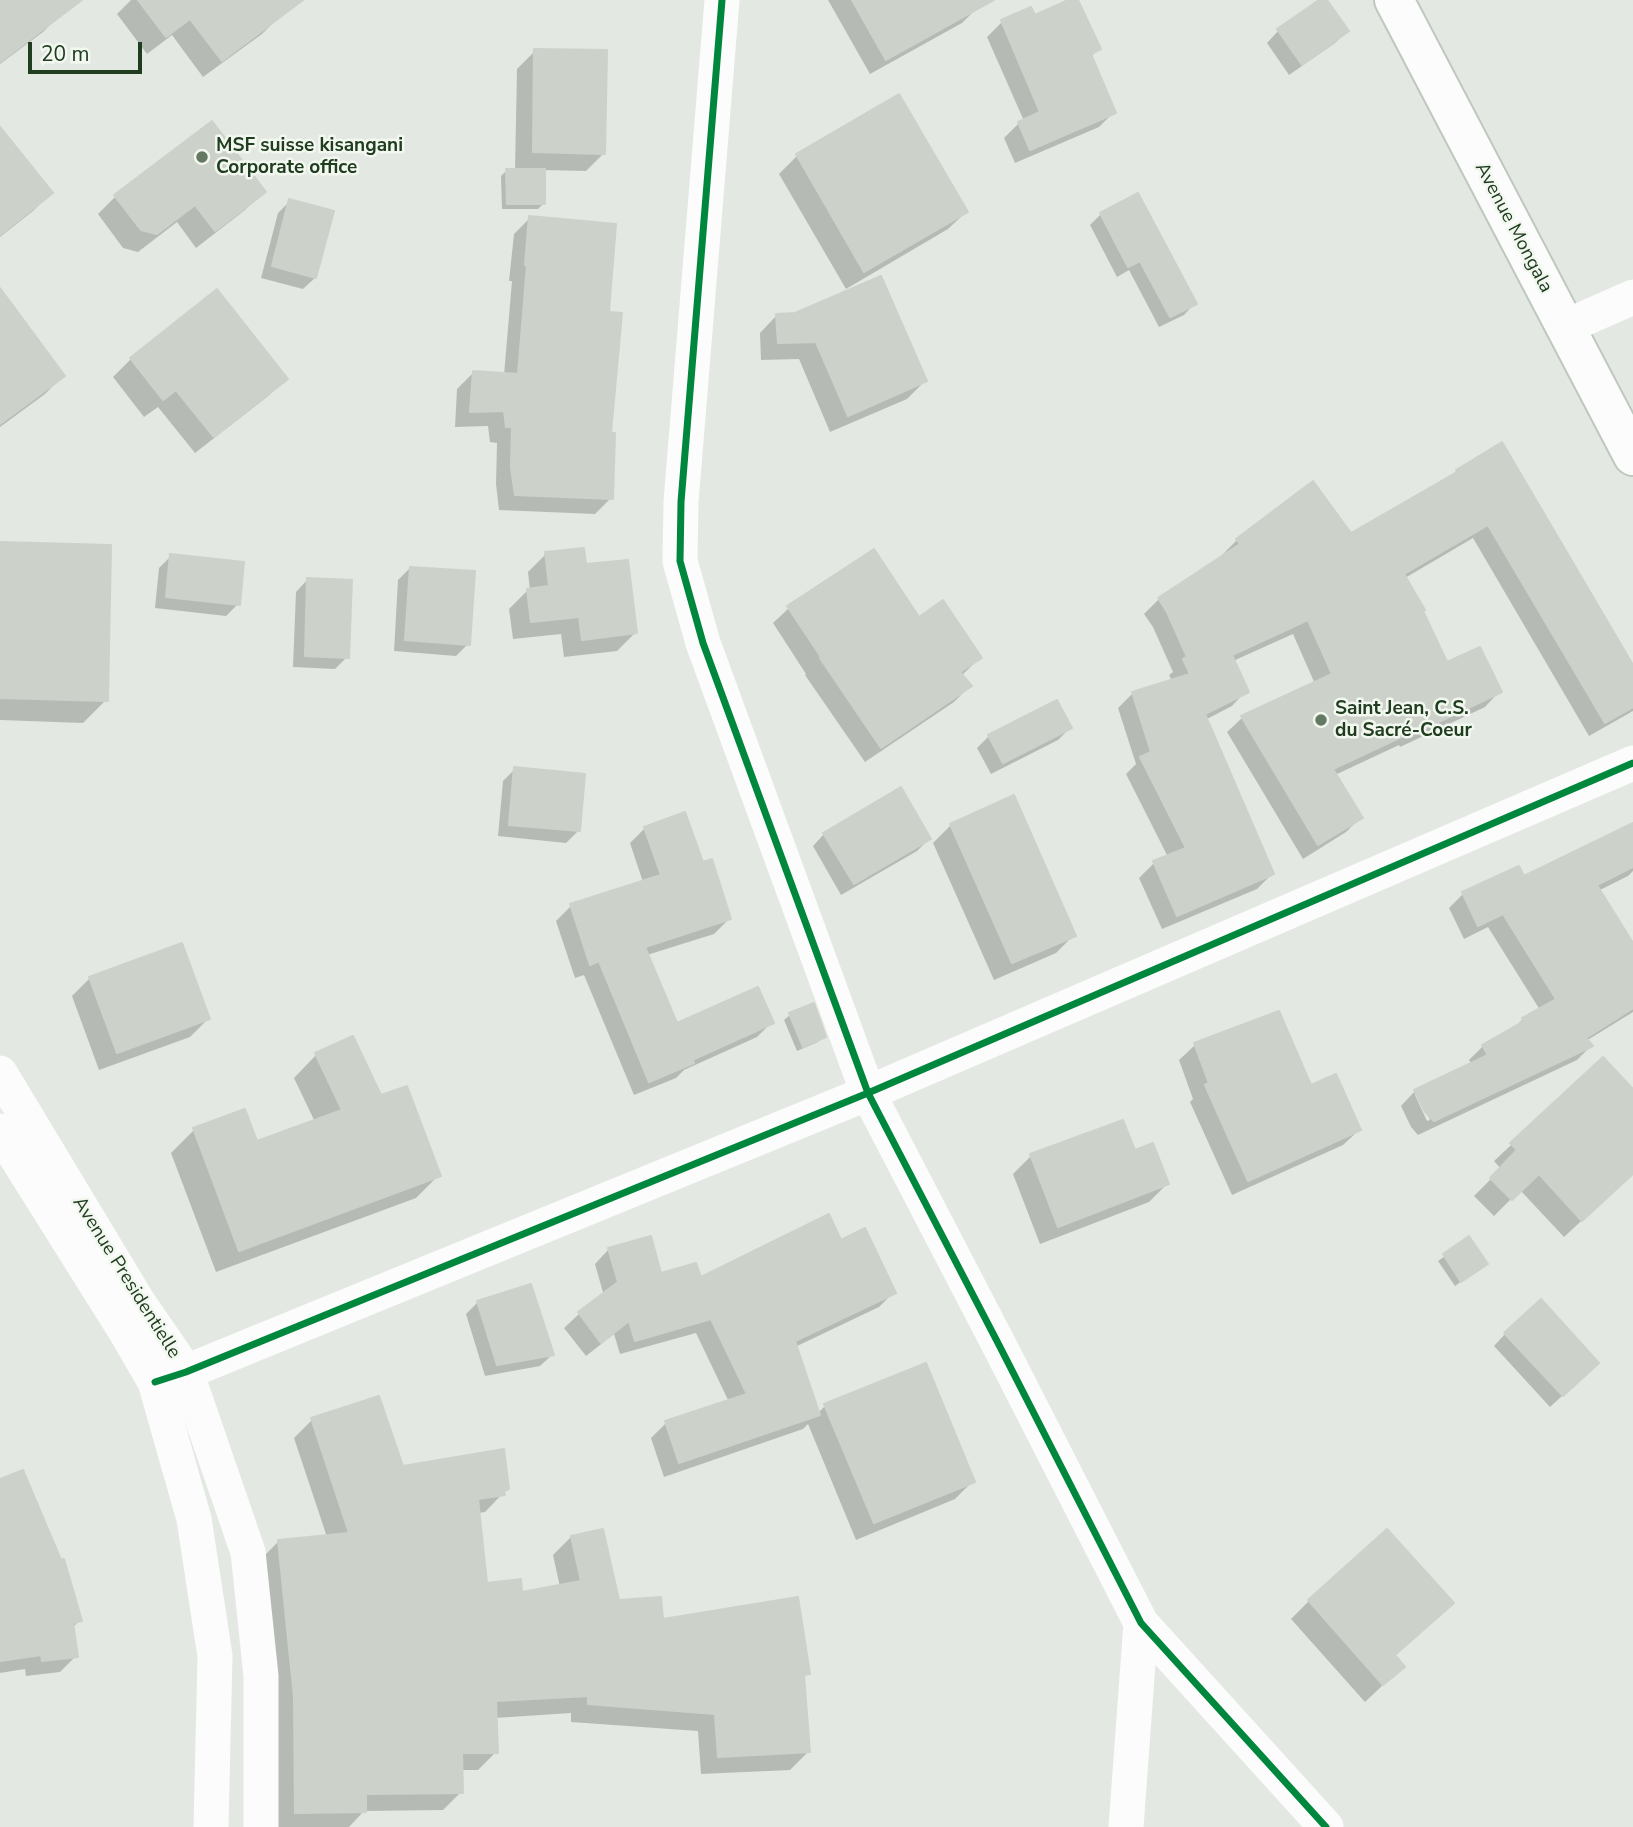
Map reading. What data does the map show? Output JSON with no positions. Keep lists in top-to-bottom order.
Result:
{
  "streets": {
    "street": ["Avenue Mongala", "Avenue Presidentielle"]
  },
  "places": ["MSF suisse kisangani Corporate office", "Saint Jean, C.S. du Sacré-Coeur"],
  "scale_bar": "20 m"
}
